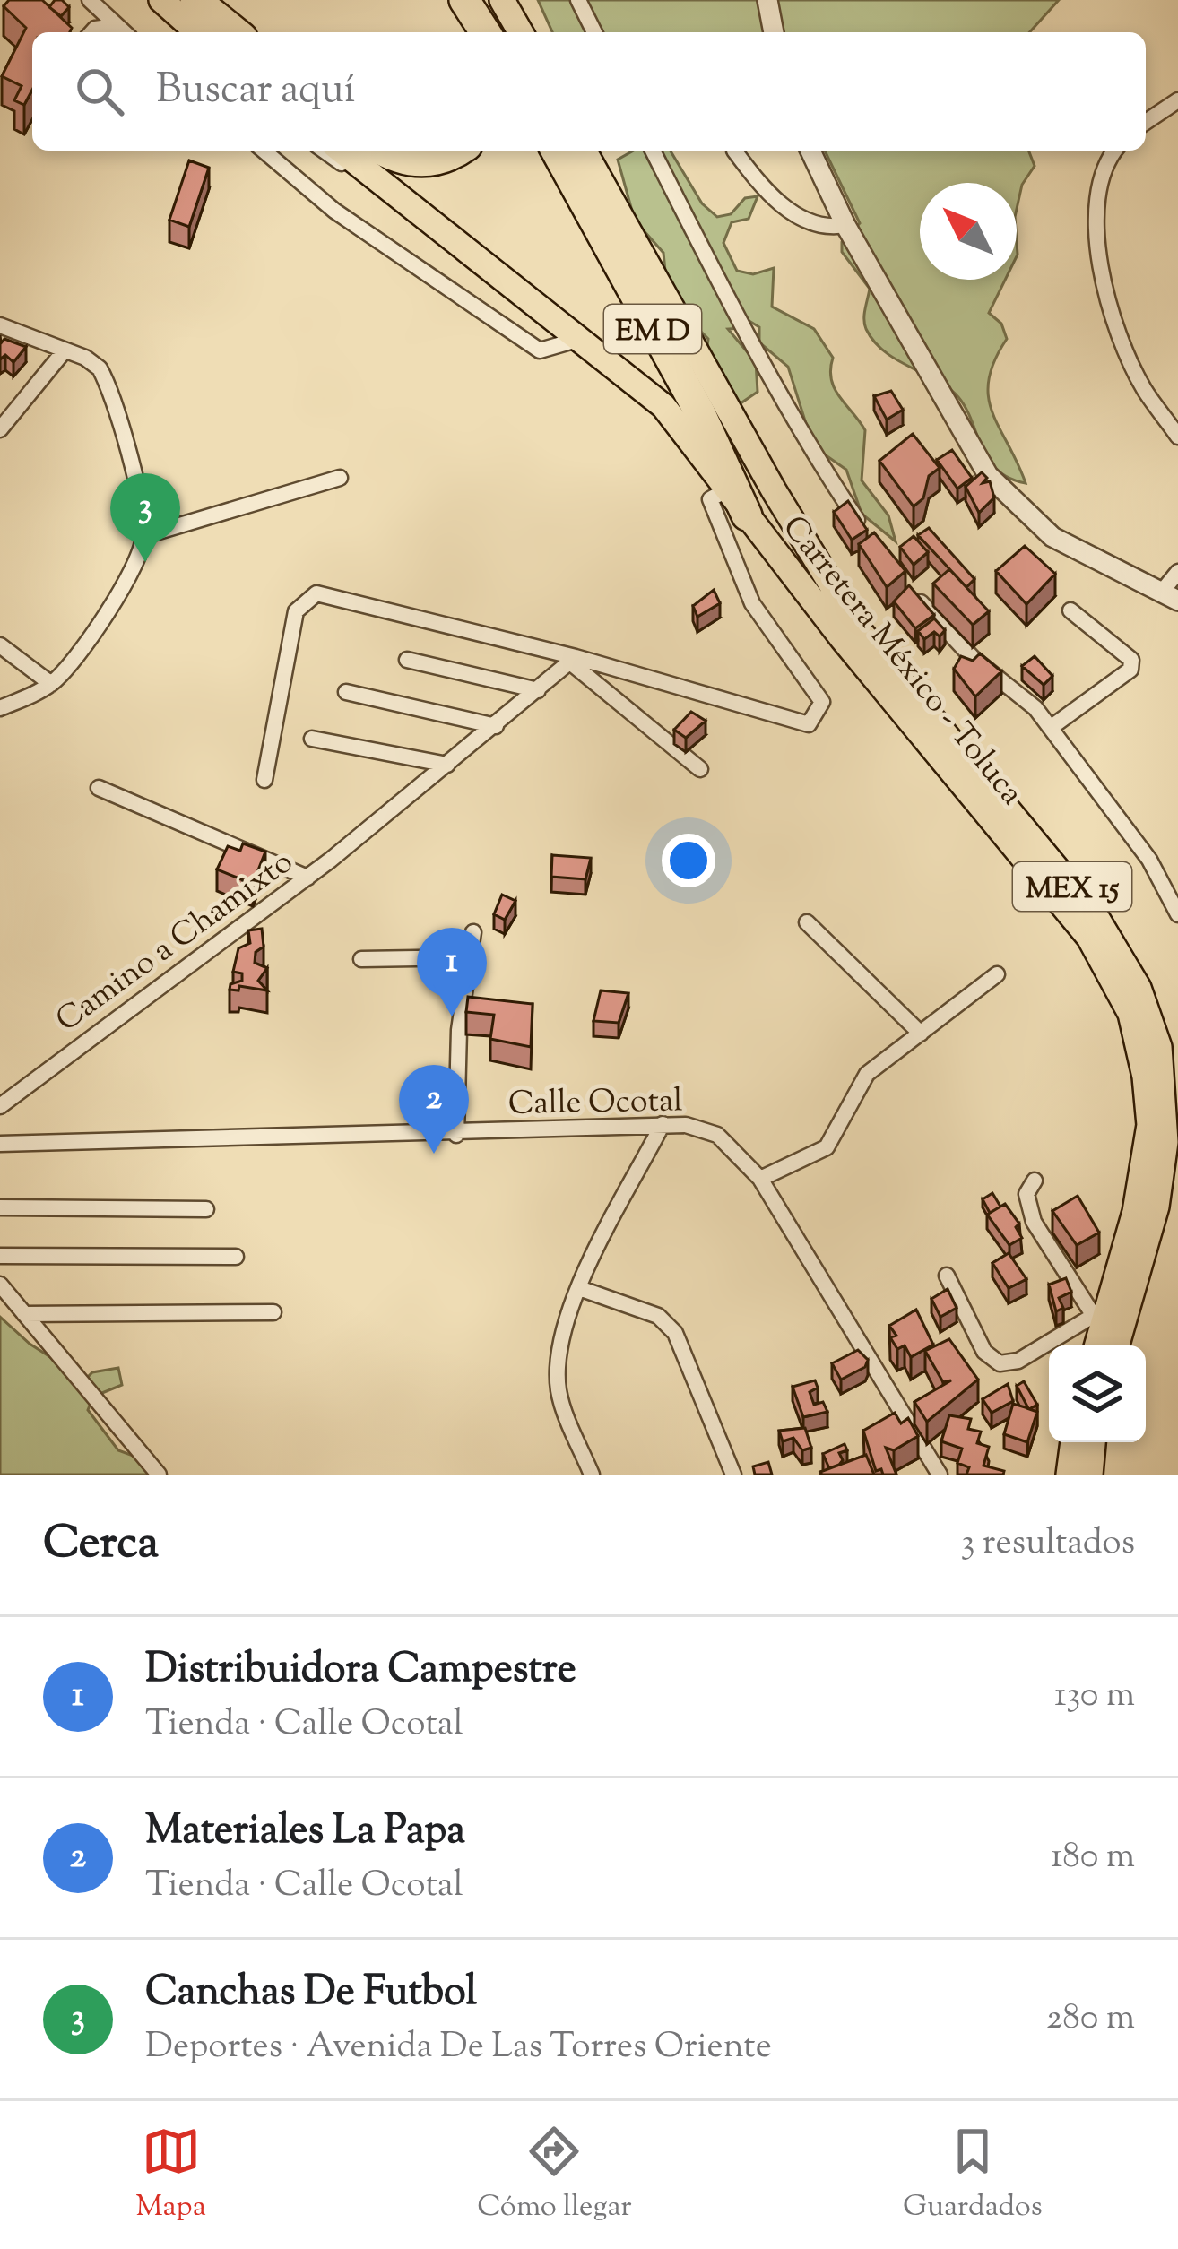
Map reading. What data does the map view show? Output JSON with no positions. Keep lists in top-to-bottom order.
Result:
{
  "streets": {
    "highway": ["EM D"],
    "main road": ["Carretera México - Toluca", "MEX 15"],
    "street": ["Camino a Chamixto", "Calle Ocotal"]
  },
  "crossings": [
    ["EM D", "Carretera México - Toluca"]
  ],
  "north": "top left",
  "page": {
    "search": "Buscar aquí",
    "pins": ["3", "1", "2"],
    "heading": ["Cerca", "3 resultados"],
    "list": [
      {
        "mark": "1",
        "name": "Distribuidora Campestre",
        "note": "Tienda · Calle Ocotal",
        "value": "130 m"
      },
      {
        "mark": "2",
        "name": "Materiales La Papa",
        "note": "Tienda · Calle Ocotal",
        "value": "180 m"
      },
      {
        "mark": "3",
        "name": "Canchas De Futbol",
        "note": "Deportes · Avenida De Las Torres Oriente",
        "value": "280 m"
      }
    ],
    "nav": ["Mapa", "Cómo llegar", "Guardados"]
  }
}
